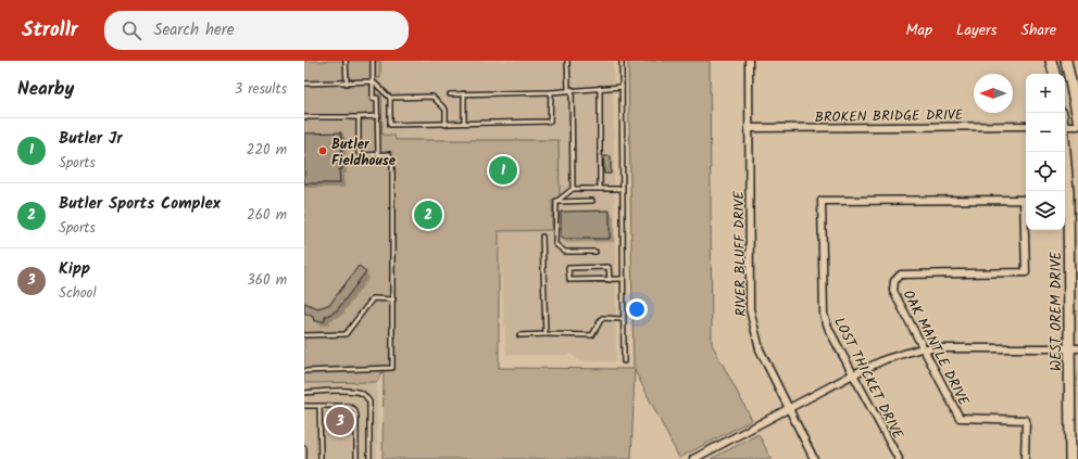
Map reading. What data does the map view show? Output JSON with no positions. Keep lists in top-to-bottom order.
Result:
{
  "streets": {
    "main road": ["WEST OREM DRIVE"],
    "street": [
      "BROKEN BRIDGE DRIVE",
      "RIVER BLUFF DRIVE",
      "OAK MANTLE DRIVE",
      "LOST THICKET DRIVE"
    ]
  },
  "crossings": [
    ["BROKEN BRIDGE DRIVE", "RIVER BLUFF DRIVE"],
    ["OAK MANTLE DRIVE", "LOST THICKET DRIVE"]
  ],
  "places": ["Butler Fieldhouse"],
  "north": "left",
  "page": {
    "header": "Strollr",
    "search": "Search here",
    "nav": ["Map", "Layers", "Share"],
    "heading": ["Nearby", "3 results"],
    "map_buttons": ["+", "−"],
    "list": [
      {
        "mark": "1",
        "name": "Butler Jr",
        "note": "Sports",
        "value": "220 m"
      },
      {
        "mark": "2",
        "name": "Butler Sports Complex",
        "note": "Sports",
        "value": "260 m"
      },
      {
        "mark": "3",
        "name": "Kipp",
        "note": "School",
        "value": "360 m"
      }
    ],
    "pins": ["1", "2", "3"]
  }
}
